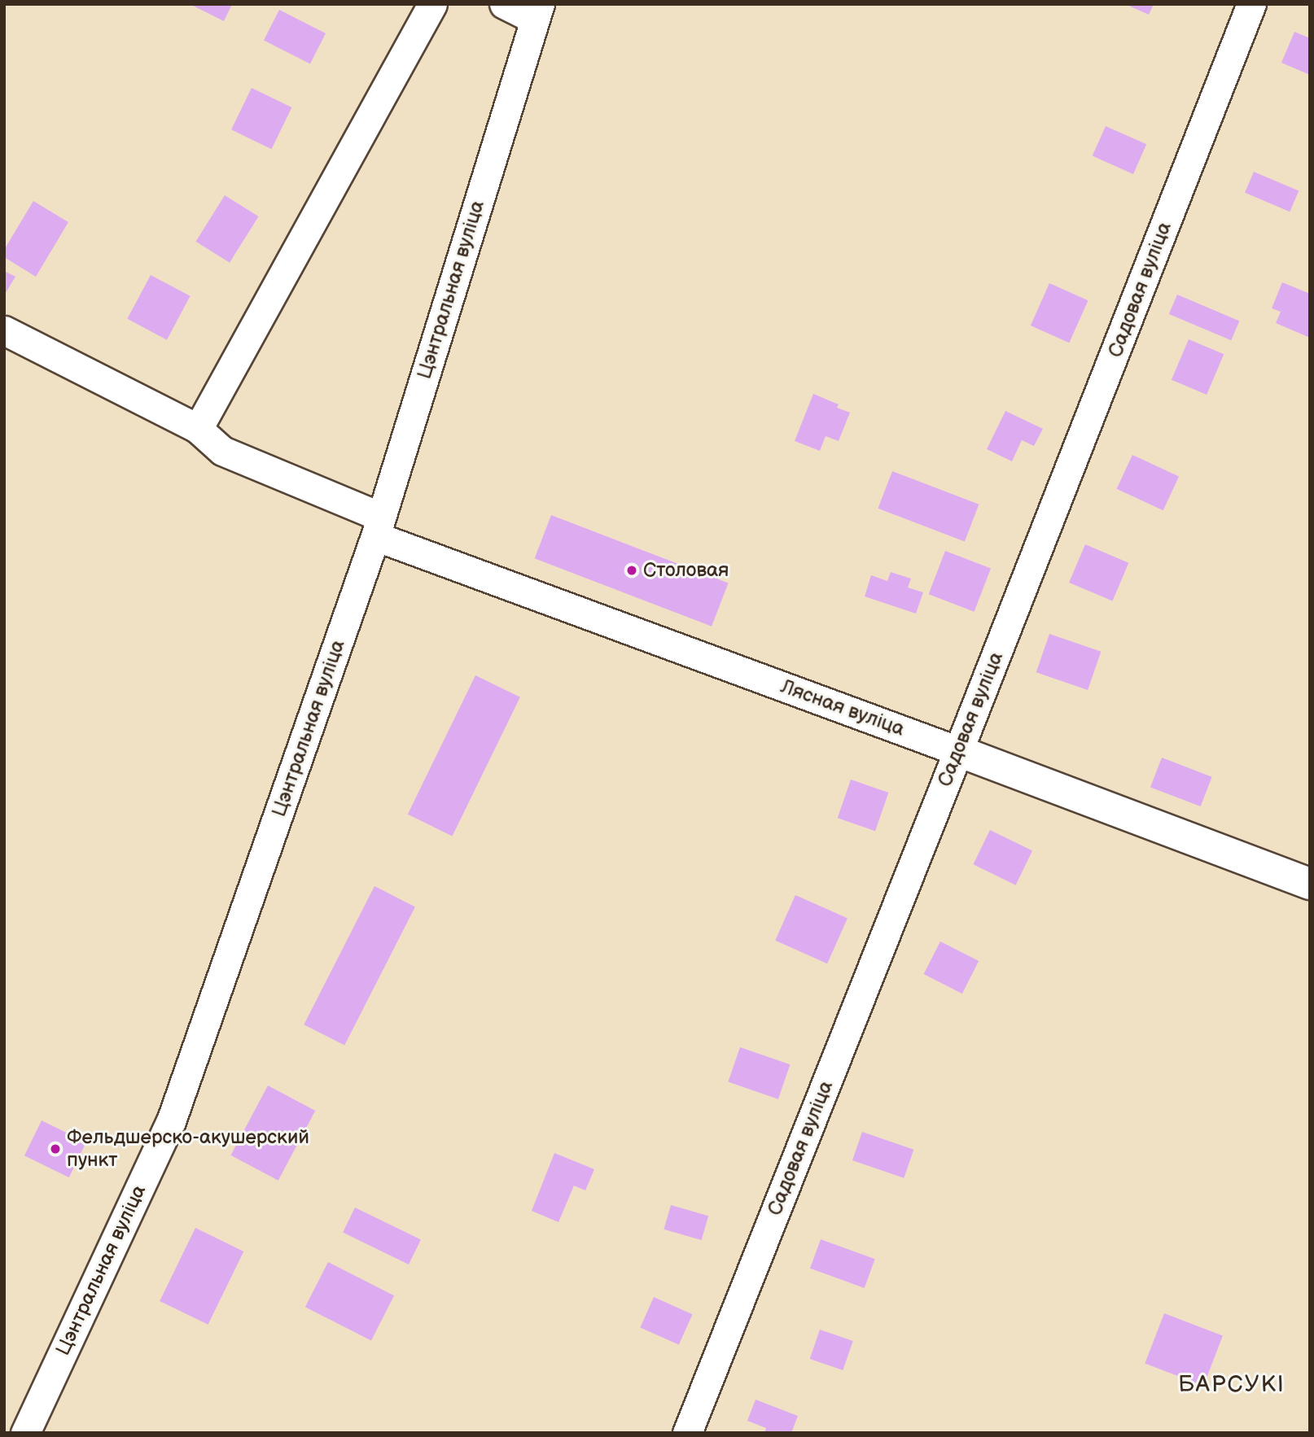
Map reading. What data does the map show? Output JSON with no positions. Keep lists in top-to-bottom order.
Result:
{
  "streets": {
    "street": ["Цэнтральная вуліца", "Садовая вуліца", "Лясная вуліца"]
  },
  "crossings": [
    ["Цэнтральная вуліца", "Лясная вуліца"],
    ["Садовая вуліца", "Лясная вуліца"]
  ],
  "districts": ["БАРСУКІ"],
  "places": ["Столовая", "Фельдшерско-акушерский пункт"]
}
